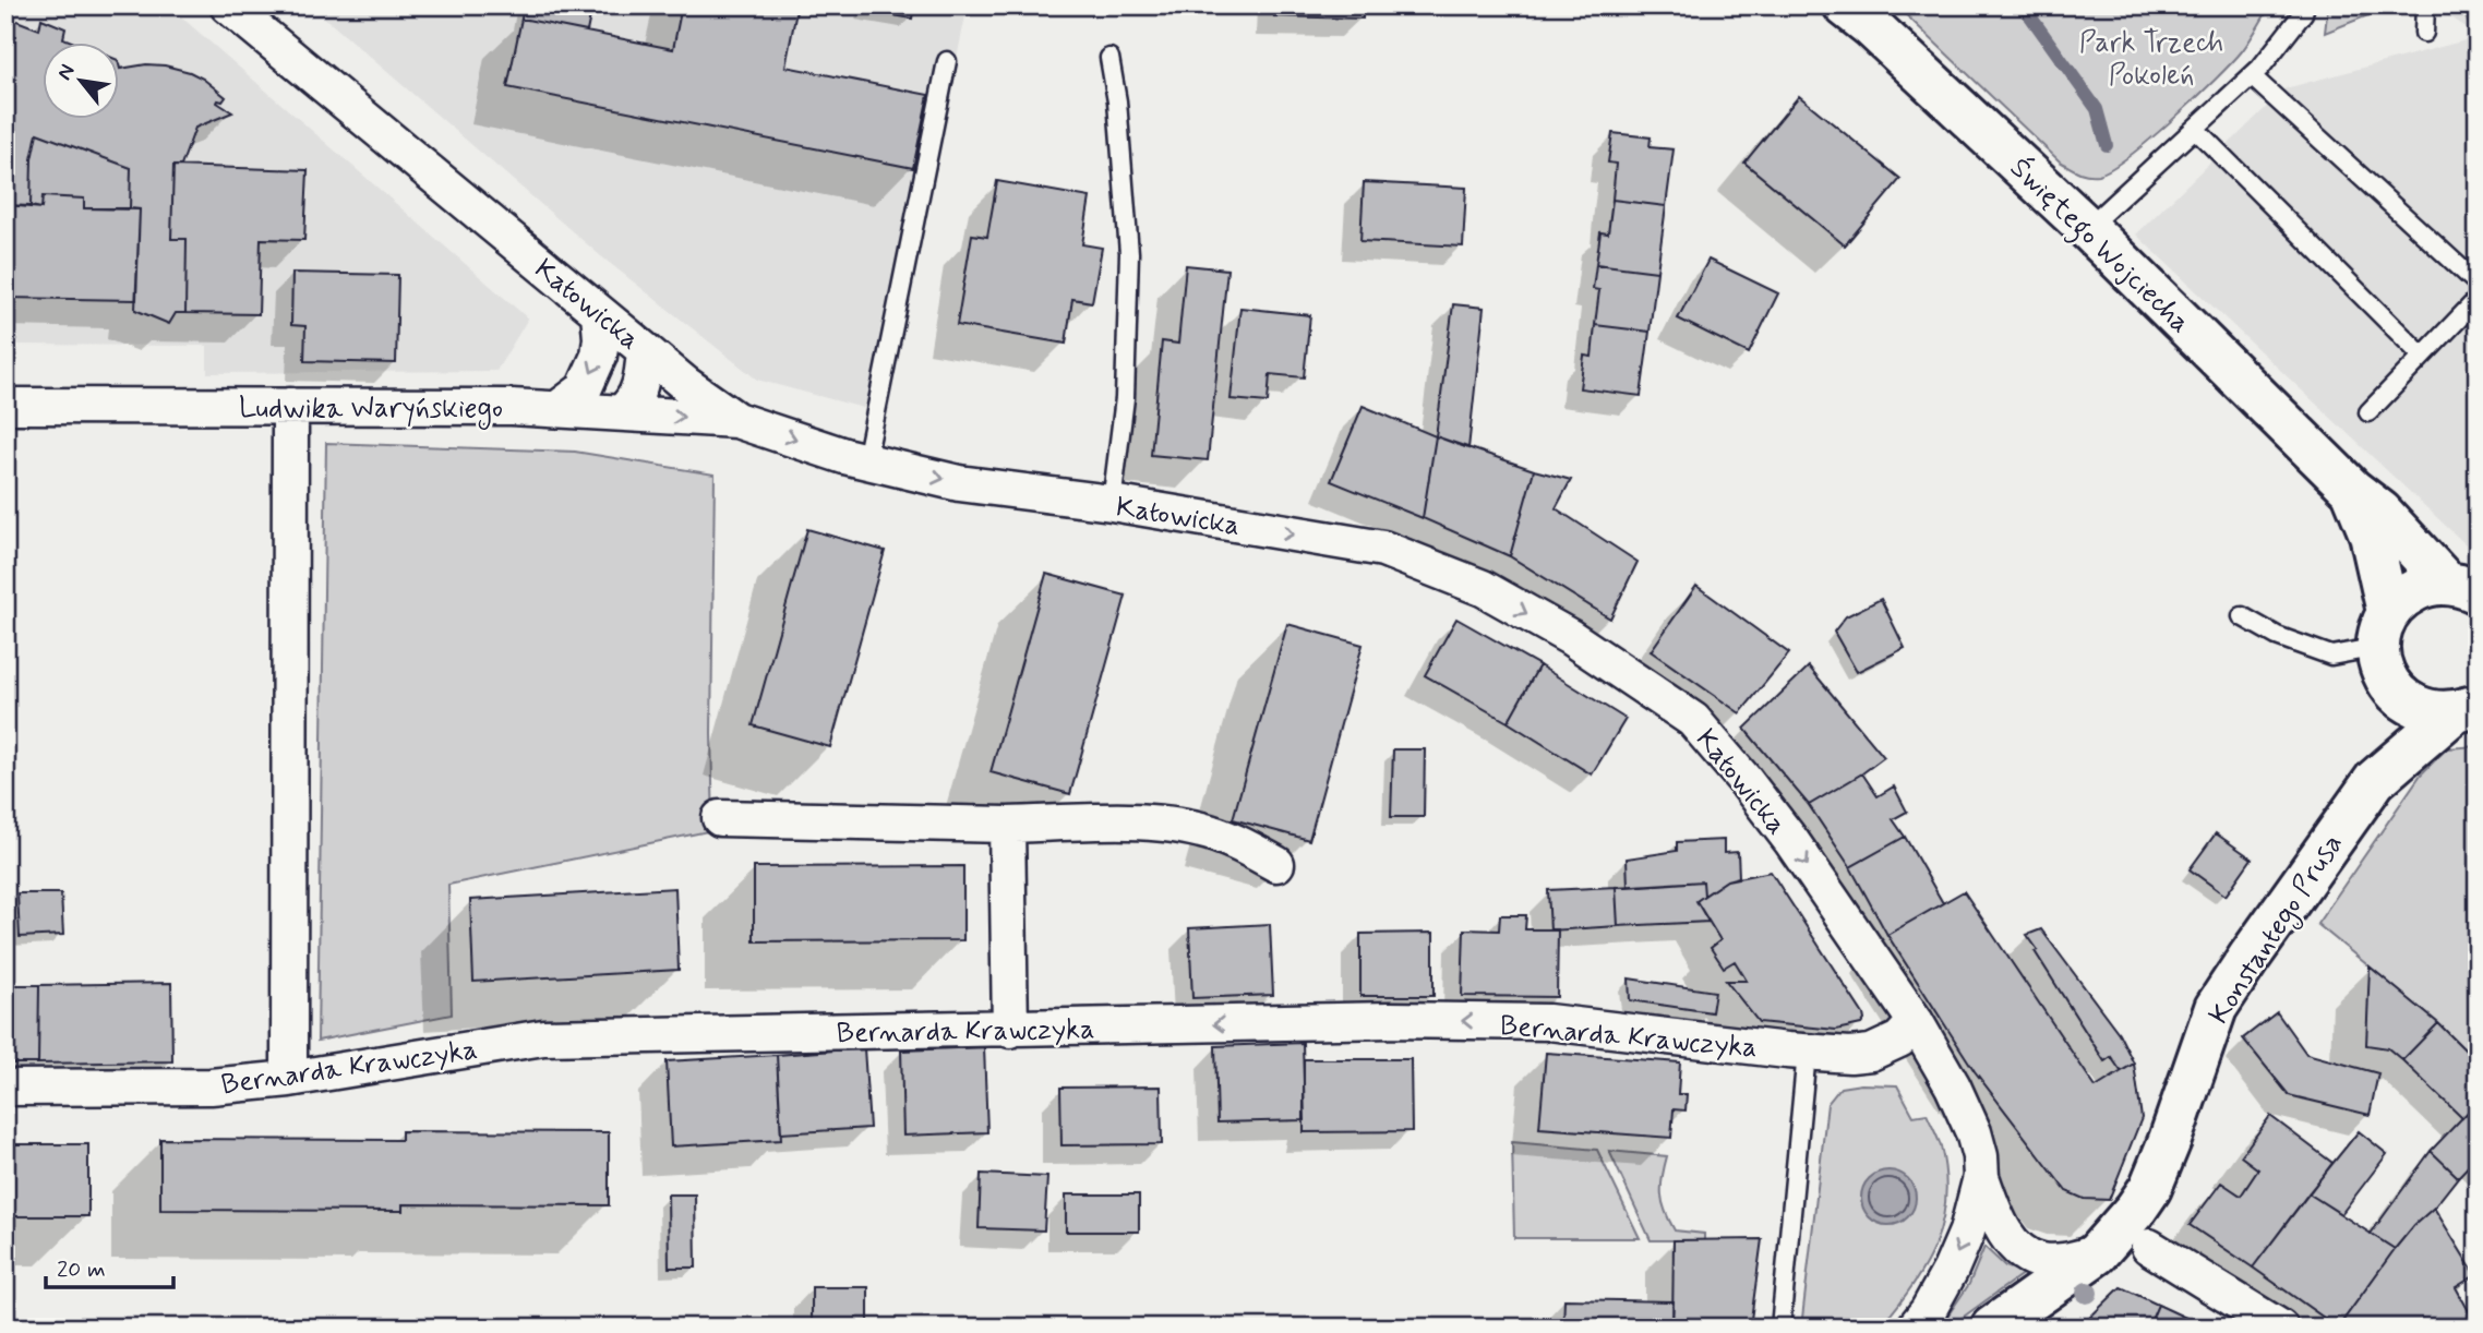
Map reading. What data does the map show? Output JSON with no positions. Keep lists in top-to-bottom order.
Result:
{
  "streets": {
    "street": [
      "Świętego Wojciecha",
      "Katowicka",
      "Ludwika Waryńskiego",
      "Konstantego Prusa",
      "Bernarda Krawczyka"
    ]
  },
  "crossings": [
    ["Świętego Wojciecha", "Konstantego Prusa"],
    ["Katowicka", "Ludwika Waryńskiego"],
    ["Katowicka", "Konstantego Prusa"],
    ["Katowicka", "Bernarda Krawczyka"]
  ],
  "one_way": ["Katowicka"],
  "parks": ["Park Trzech Pokoleń"],
  "scale_bar": "20 m",
  "north": "top left"
}
